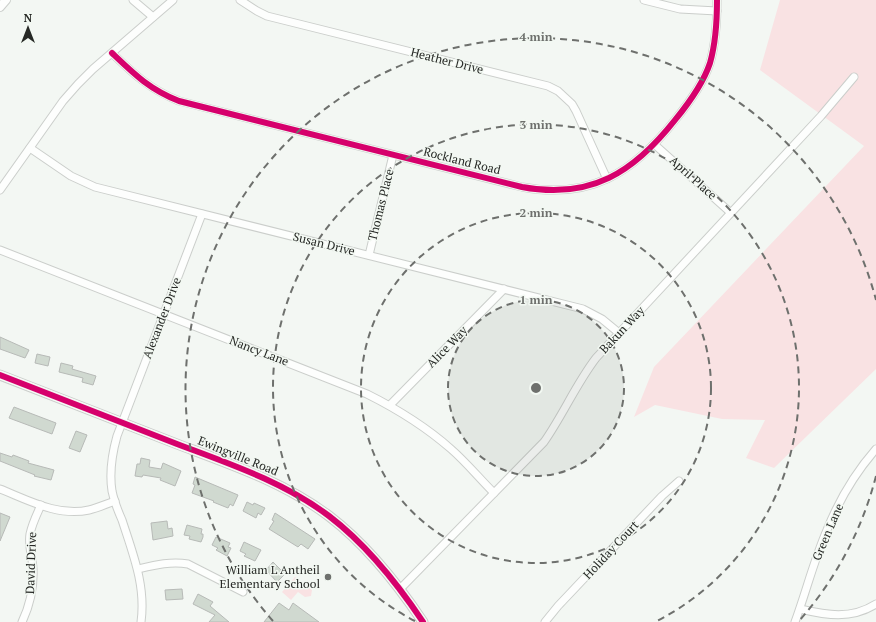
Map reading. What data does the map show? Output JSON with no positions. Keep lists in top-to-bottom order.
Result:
{
  "streets": {
    "main road": ["Ewingville Road"],
    "street": [
      "Heather Drive",
      "Rockland Road",
      "April Place",
      "Thomas Place",
      "Susan Drive",
      "Alexander Drive",
      "Bakun Way",
      "Alice Way",
      "Nancy Lane",
      "Green Lane",
      "Holiday Court",
      "David Drive"
    ]
  },
  "crossings": [
    ["Heather Drive", "Rockland Road"],
    ["Rockland Road", "April Place"],
    ["Rockland Road", "Thomas Place"],
    ["April Place", "Bakun Way"],
    ["Thomas Place", "Susan Drive"],
    ["Susan Drive", "Alexander Drive"],
    ["Susan Drive", "Bakun Way"],
    ["Susan Drive", "Alice Way"],
    ["Alexander Drive", "Nancy Lane"],
    ["Alexander Drive", "Ewingville Road"],
    ["Bakun Way", "Nancy Lane"],
    ["Bakun Way", "Ewingville Road"],
    ["Alice Way", "Nancy Lane"]
  ],
  "places": ["William L Antheil Elementary School"],
  "north": "top",
  "rings": [
    "4 min",
    "3 min",
    "2 min",
    "1 min"
  ]
}
